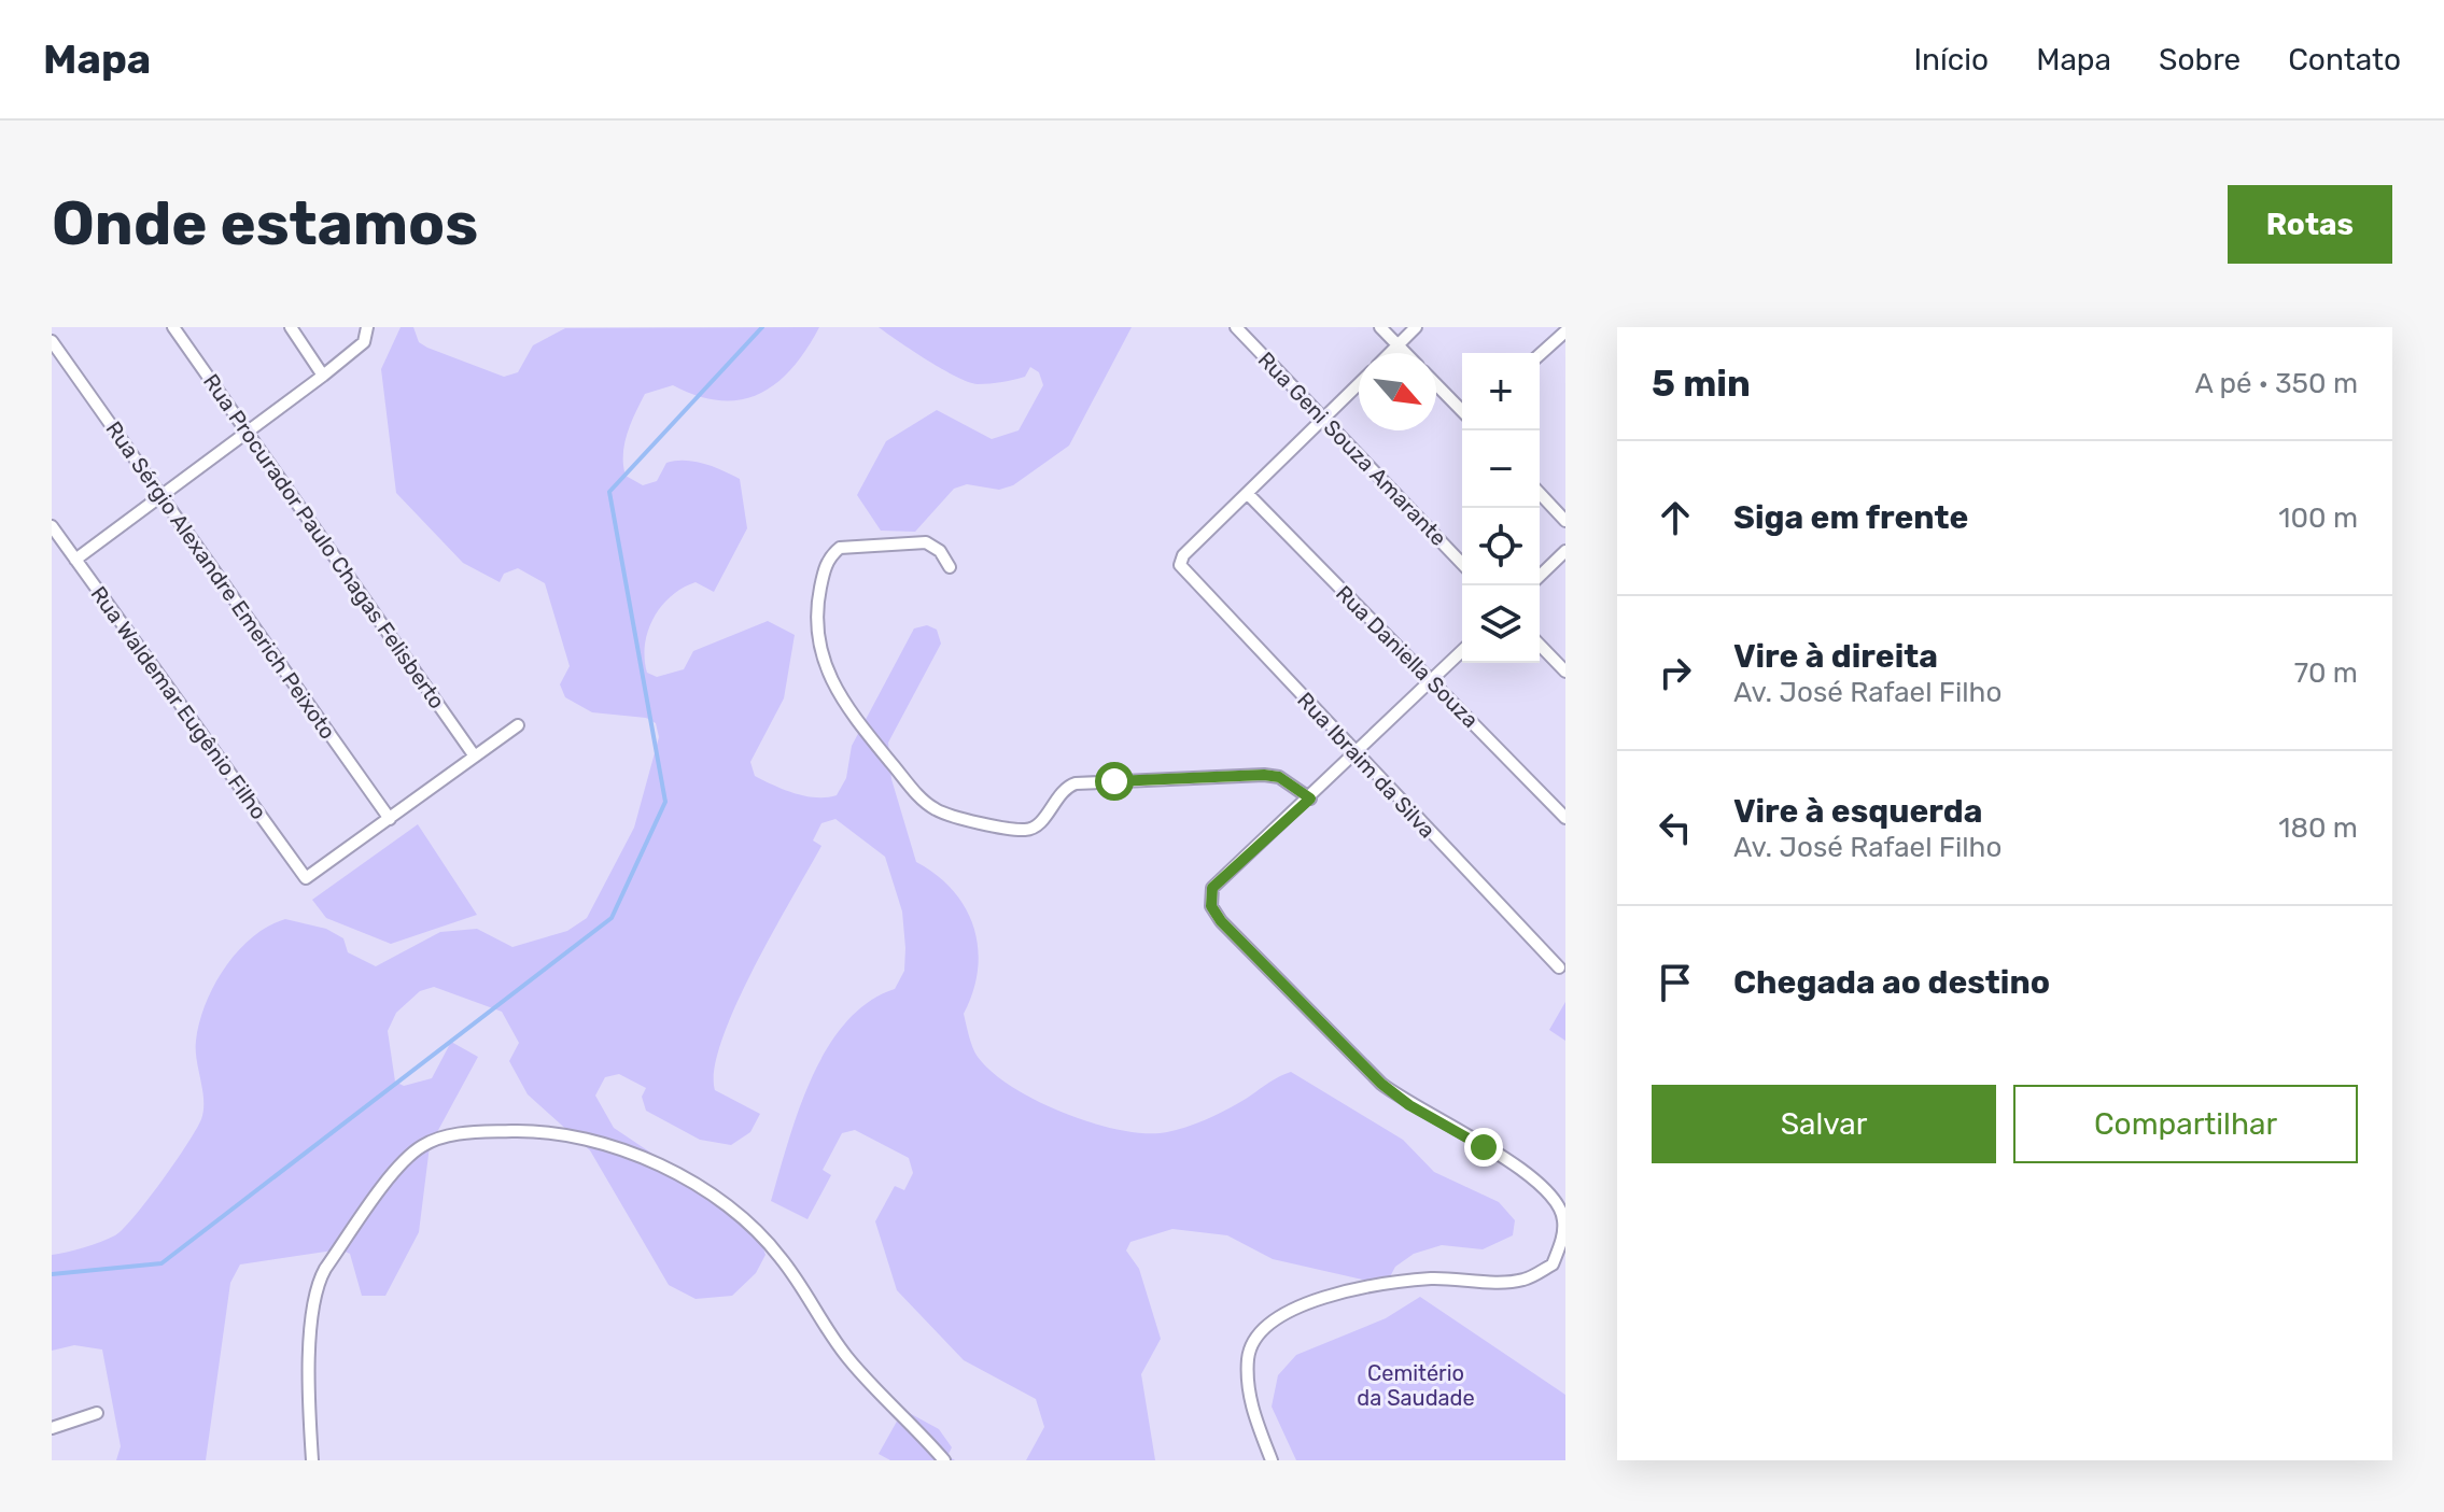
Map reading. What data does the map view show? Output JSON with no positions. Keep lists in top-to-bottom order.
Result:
{
  "streets": {
    "street": [
      "Rua Geni Souza Amarante",
      "Rua Procurador Paulo Chagas Felisberto",
      "Rua Sérgio Alexandre Emerich Peixoto",
      "Rua Daniella Souza",
      "Rua Waldemar Eugênio Filho",
      "Rua Ibraim da Silva"
    ]
  },
  "crossings": [
    ["Rua Sérgio Alexandre Emerich Peixoto", "Rua Waldemar Eugênio Filho"],
    ["Rua Daniella Souza", "Rua Ibraim da Silva"]
  ],
  "parks": ["Cemitério da Saudade"],
  "north": "bottom right",
  "page": {
    "header": "Mapa",
    "nav": [
      "Início",
      "Mapa",
      "Sobre",
      "Contato"
    ],
    "buttons": [
      "Rotas",
      ["Salvar", "Compartilhar"]
    ],
    "title": "Onde estamos",
    "heading": ["5 min", "A pé · 350 m"],
    "map_buttons": ["+", "−"],
    "list": [
      ["Siga em frente", "100 m"],
      ["Vire à direita", "Av. José Rafael Filho", "70 m"],
      ["Vire à esquerda", "Av. José Rafael Filho", "180 m"],
      "Chegada ao destino"
    ]
  }
}
